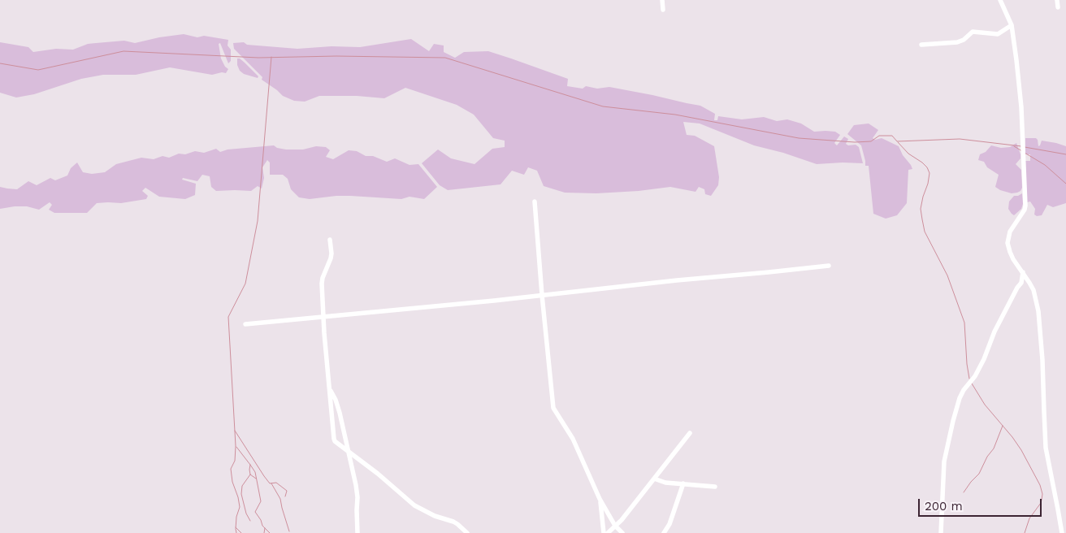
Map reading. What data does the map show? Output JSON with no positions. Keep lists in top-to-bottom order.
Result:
{
  "scale_bar": "200 m"
}
